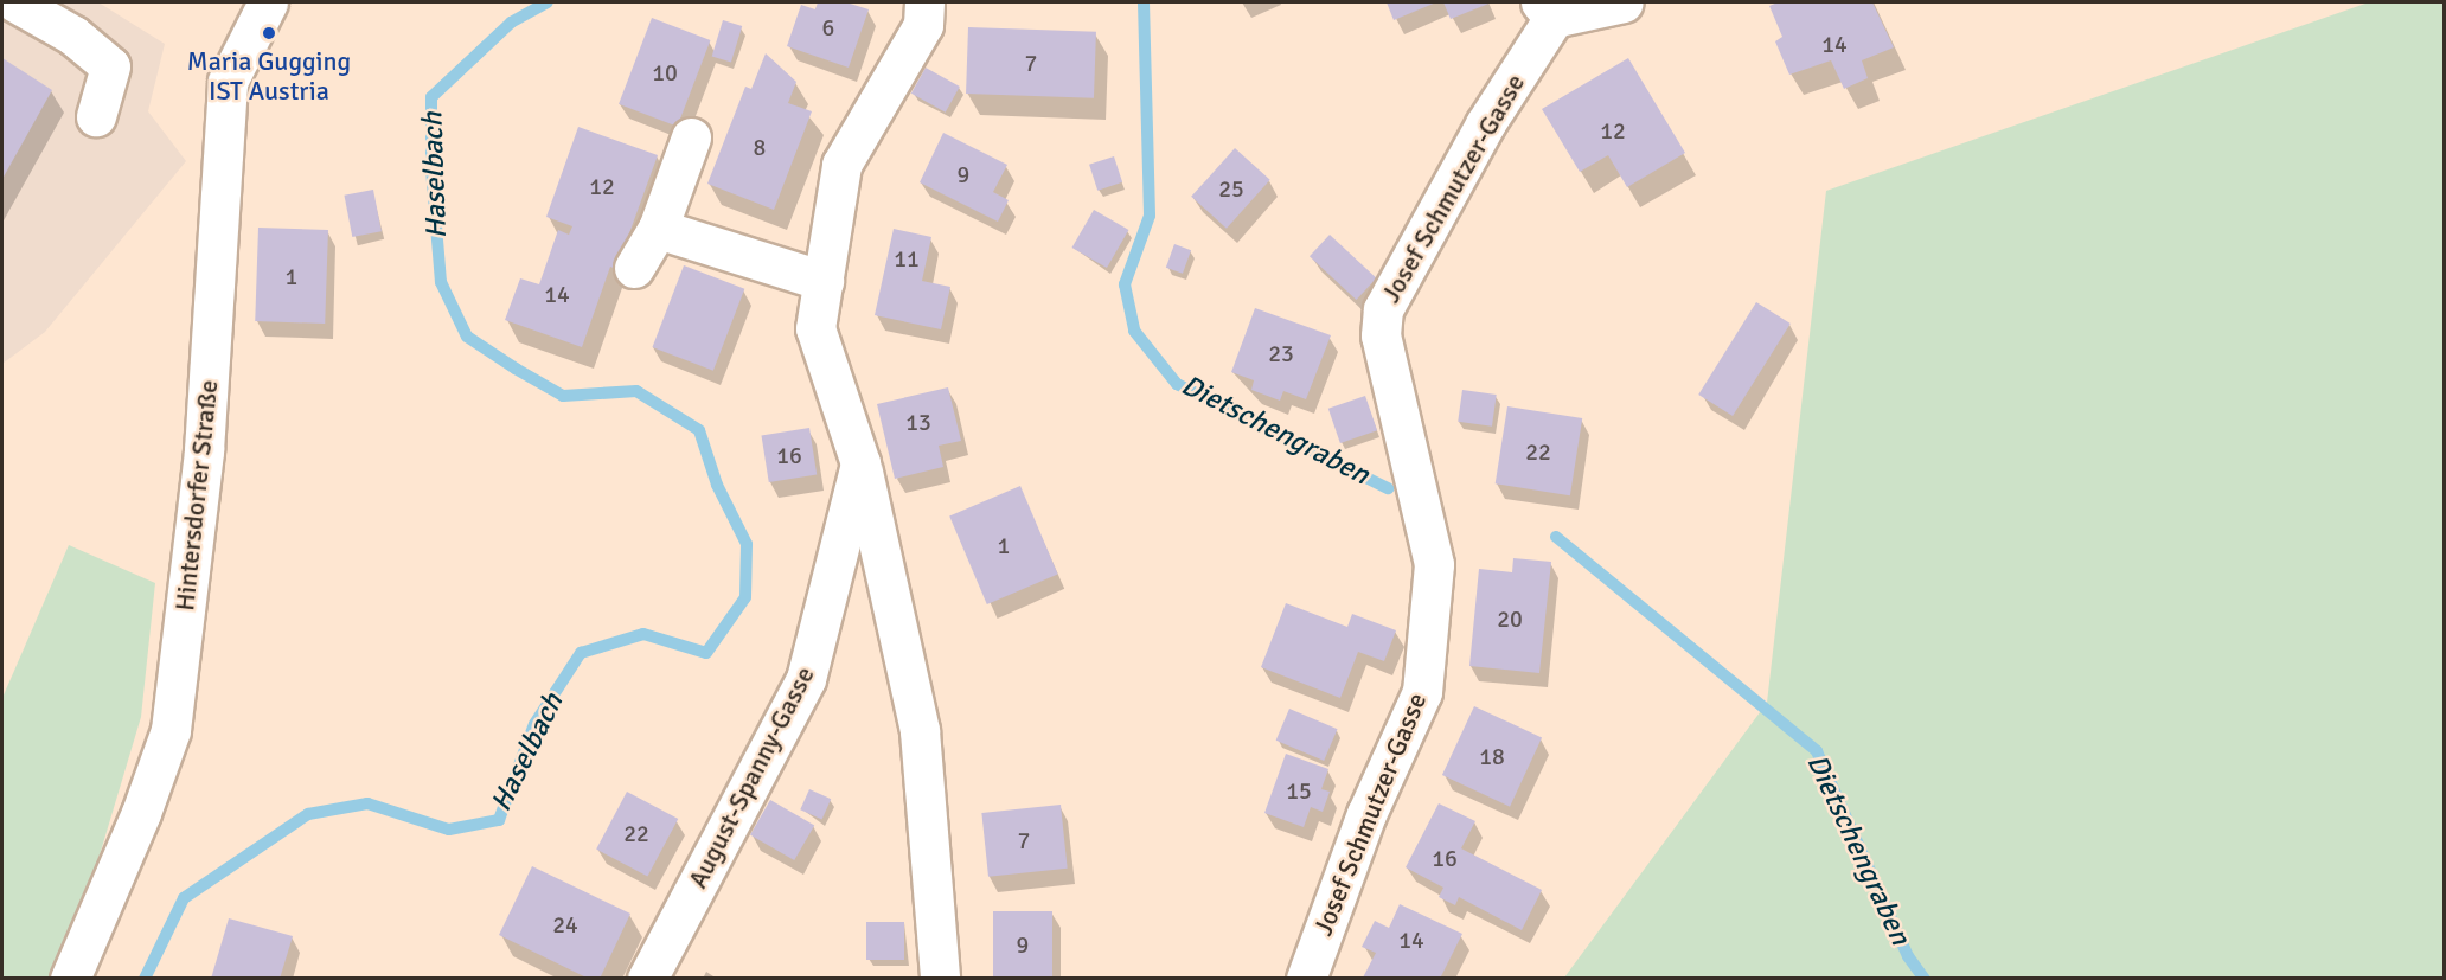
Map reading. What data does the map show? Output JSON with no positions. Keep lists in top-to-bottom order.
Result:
{
  "streets": {
    "street": ["Josef Schmutzer-Gasse", "Hintersdorfer Straße", "August-Spanny-Gasse"]
  },
  "water": ["Haselbach", "Dietschengraben"],
  "places": ["Maria Gugging IST Austria"],
  "house_numbers": [
    "6",
    "14",
    "7",
    "10",
    "12",
    "8",
    "9",
    "12",
    "25",
    "11",
    "1",
    "14",
    "23",
    "13",
    "22",
    "16",
    "1",
    "20",
    "18",
    "15",
    "22",
    "7",
    "16",
    "24",
    "14",
    "9"
  ]
}
